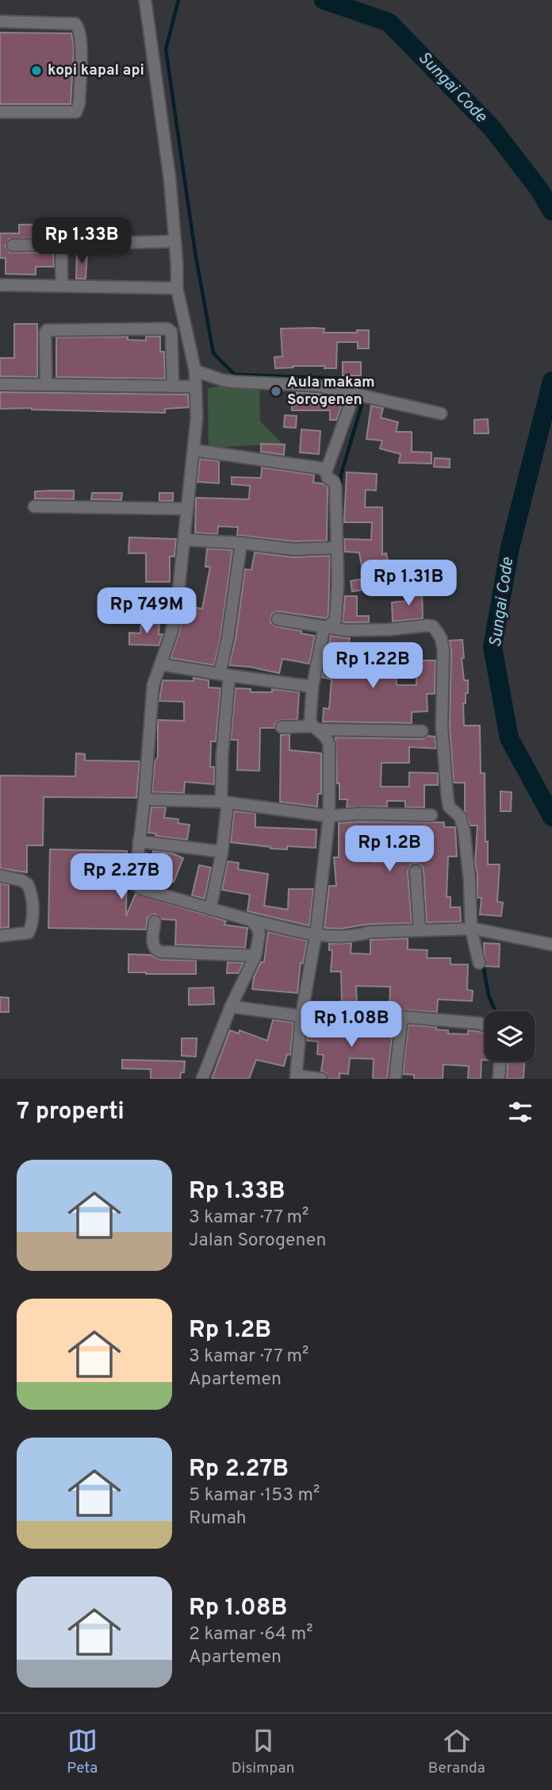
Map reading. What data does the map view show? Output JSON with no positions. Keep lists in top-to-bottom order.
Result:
{
  "water": ["Sungai Code"],
  "places": ["kopi kapal api", "Aula makam Sorogenen"],
  "page": {
    "price": [
      "Rp 1.33B",
      "Rp 1.31B",
      "Rp 749M",
      "Rp 1.22B",
      "Rp 1.2B",
      "Rp 2.27B",
      "Rp 1.08B"
    ],
    "heading": "7 properti",
    "list": [
      {
        "name": "Rp 1.33B",
        "note": "3 kamar · 77 m² · Jalan Sorogenen"
      },
      {
        "name": "Rp 1.2B",
        "note": "3 kamar · 77 m² · Apartemen"
      },
      {
        "name": "Rp 2.27B",
        "note": "5 kamar · 153 m² · Rumah"
      },
      {
        "name": "Rp 1.08B",
        "note": "2 kamar · 64 m² · Apartemen"
      }
    ],
    "tabs": ["Peta", "Disimpan", "Beranda"]
  }
}
